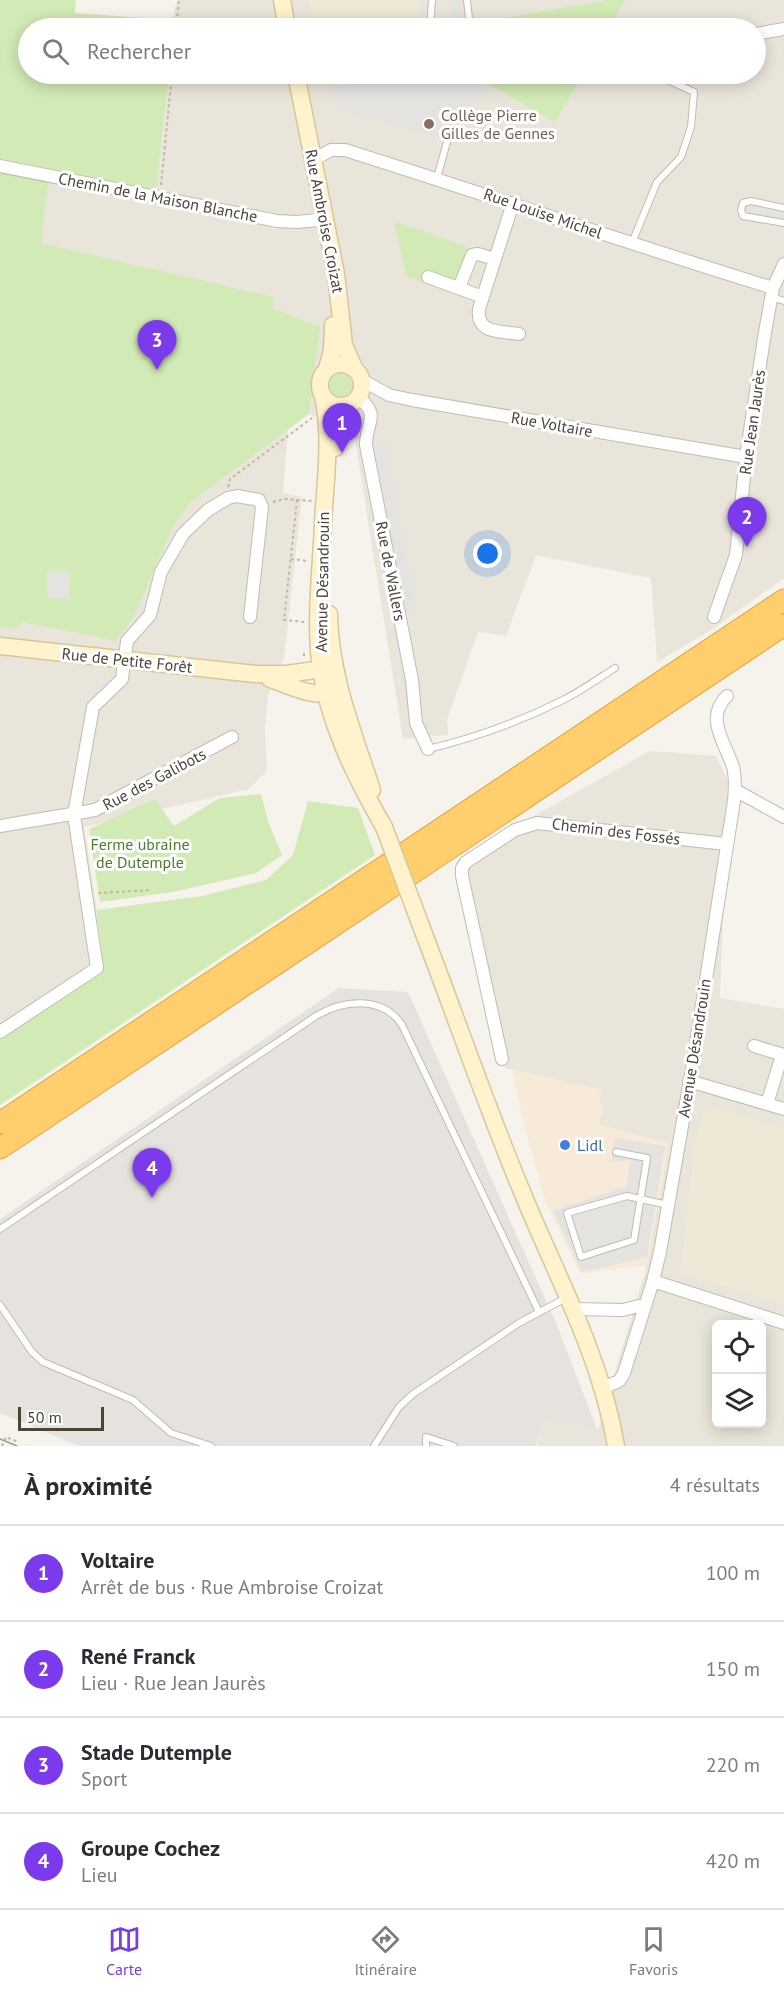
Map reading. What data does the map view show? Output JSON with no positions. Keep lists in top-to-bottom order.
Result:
{
  "streets": {
    "main road": ["Rue Ambroise Croizat", "Avenue Désandrouin", "Rue de Petite Forêt"],
    "street": [
      "Chemin de la Maison Blanche",
      "Rue Louise Michel",
      "Rue Jean Jaurès",
      "Rue Voltaire",
      "Rue de Wallers",
      "Rue des Galibots",
      "Chemin des Fossés"
    ]
  },
  "crossings": [
    ["Chemin de la Maison Blanche", "Rue Ambroise Croizat"],
    ["Rue Louise Michel", "Rue Ambroise Croizat"],
    ["Rue Louise Michel", "Rue Jean Jaurès"],
    ["Rue Ambroise Croizat", "Rue Voltaire"],
    ["Rue Ambroise Croizat", "Rue de Wallers"],
    ["Rue Ambroise Croizat", "Avenue Désandrouin"],
    ["Rue Jean Jaurès", "Rue Voltaire"],
    ["Rue Voltaire", "Rue de Wallers"],
    ["Rue Voltaire", "Avenue Désandrouin"],
    ["Rue de Wallers", "Avenue Désandrouin"],
    ["Avenue Désandrouin", "Rue de Petite Forêt"],
    ["Avenue Désandrouin", "Chemin des Fossés"]
  ],
  "parks": ["Ferme ubraine de Dutemple"],
  "places": ["Collège Pierre Gilles de Gennes", "Lidl"],
  "scale_bar": "50 m",
  "page": {
    "search": "Rechercher",
    "pins": [
      "3",
      "1",
      "2",
      "4"
    ],
    "scale": "50 m",
    "heading": ["À proximité", "4 résultats"],
    "list": [
      {
        "mark": "1",
        "name": "Voltaire",
        "note": "Arrêt de bus · Rue Ambroise Croizat",
        "value": "100 m"
      },
      {
        "mark": "2",
        "name": "René Franck",
        "note": "Lieu · Rue Jean Jaurès",
        "value": "150 m"
      },
      {
        "mark": "3",
        "name": "Stade Dutemple",
        "note": "Sport",
        "value": "220 m"
      },
      {
        "mark": "4",
        "name": "Groupe Cochez",
        "note": "Lieu",
        "value": "420 m"
      }
    ],
    "nav": ["Carte", "Itinéraire", "Favoris"]
  }
}
